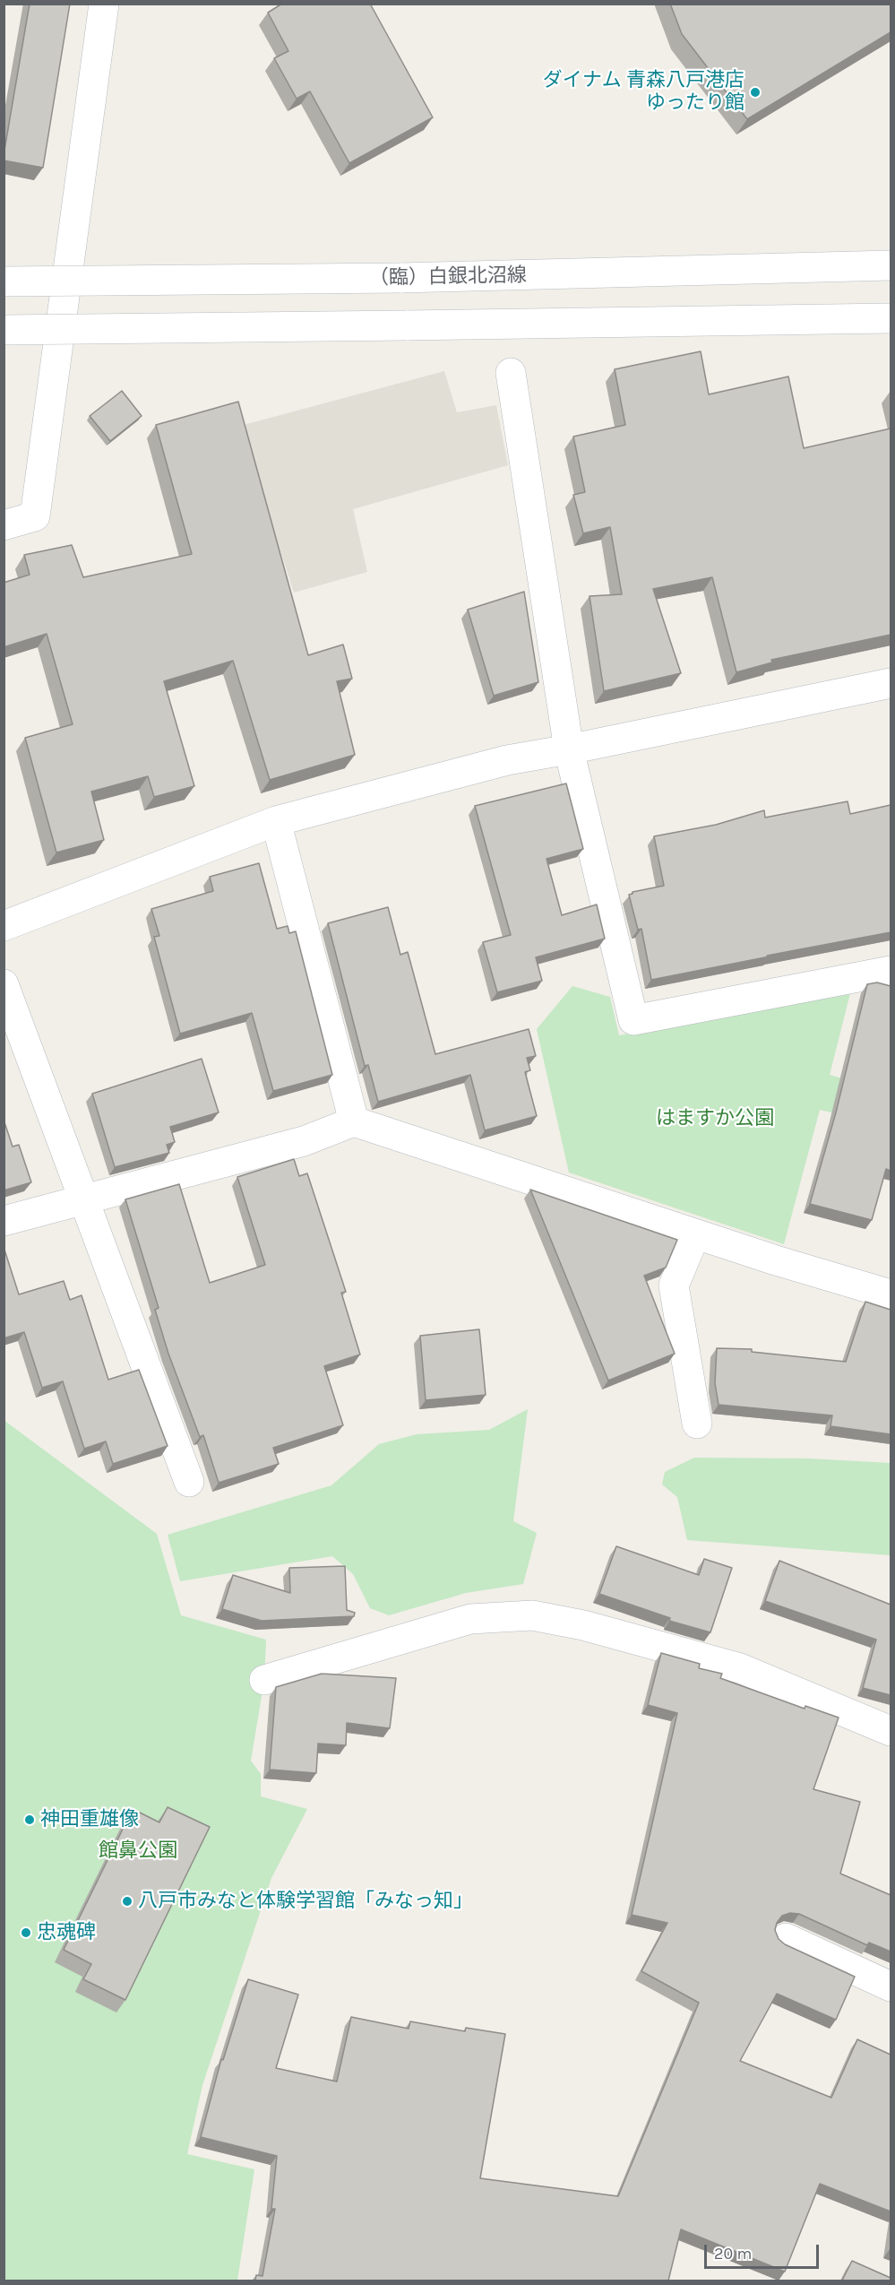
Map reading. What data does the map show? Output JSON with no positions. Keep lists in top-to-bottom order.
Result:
{
  "streets": {
    "street": ["（臨）白銀北沼線"]
  },
  "parks": ["はますか公園", "館鼻公園"],
  "places": [
    "ダイナム 青森八戸港店 ゆったり館",
    "神田重雄像",
    "八戸市みなと体験学習館「みなっ知」",
    "忠魂碑"
  ],
  "scale_bar": "20 m"
}
